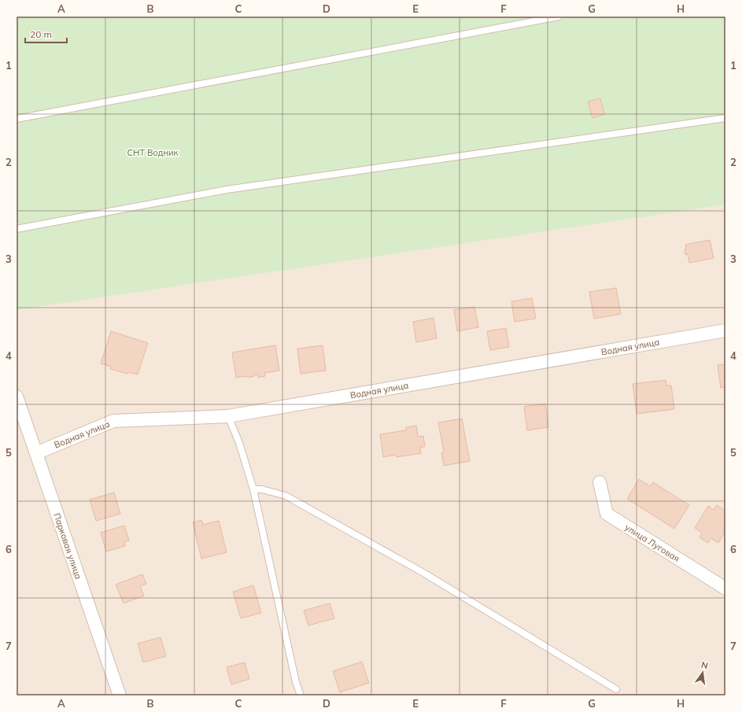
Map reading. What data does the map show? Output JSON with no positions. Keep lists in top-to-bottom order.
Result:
{
  "streets": {
    "street": ["Водная улица", "улица Луговая", "Парковая улица"]
  },
  "crossings": [
    ["Водная улица", "Парковая улица"]
  ],
  "parks": ["СНТ Водник"],
  "scale_bar": "20 m",
  "north": "top",
  "grid": {
    "columns": [
      "A",
      "B",
      "C",
      "D",
      "E",
      "F",
      "G",
      "H"
    ],
    "rows": [
      "1",
      "2",
      "3",
      "4",
      "5",
      "6",
      "7"
    ]
  }
}
